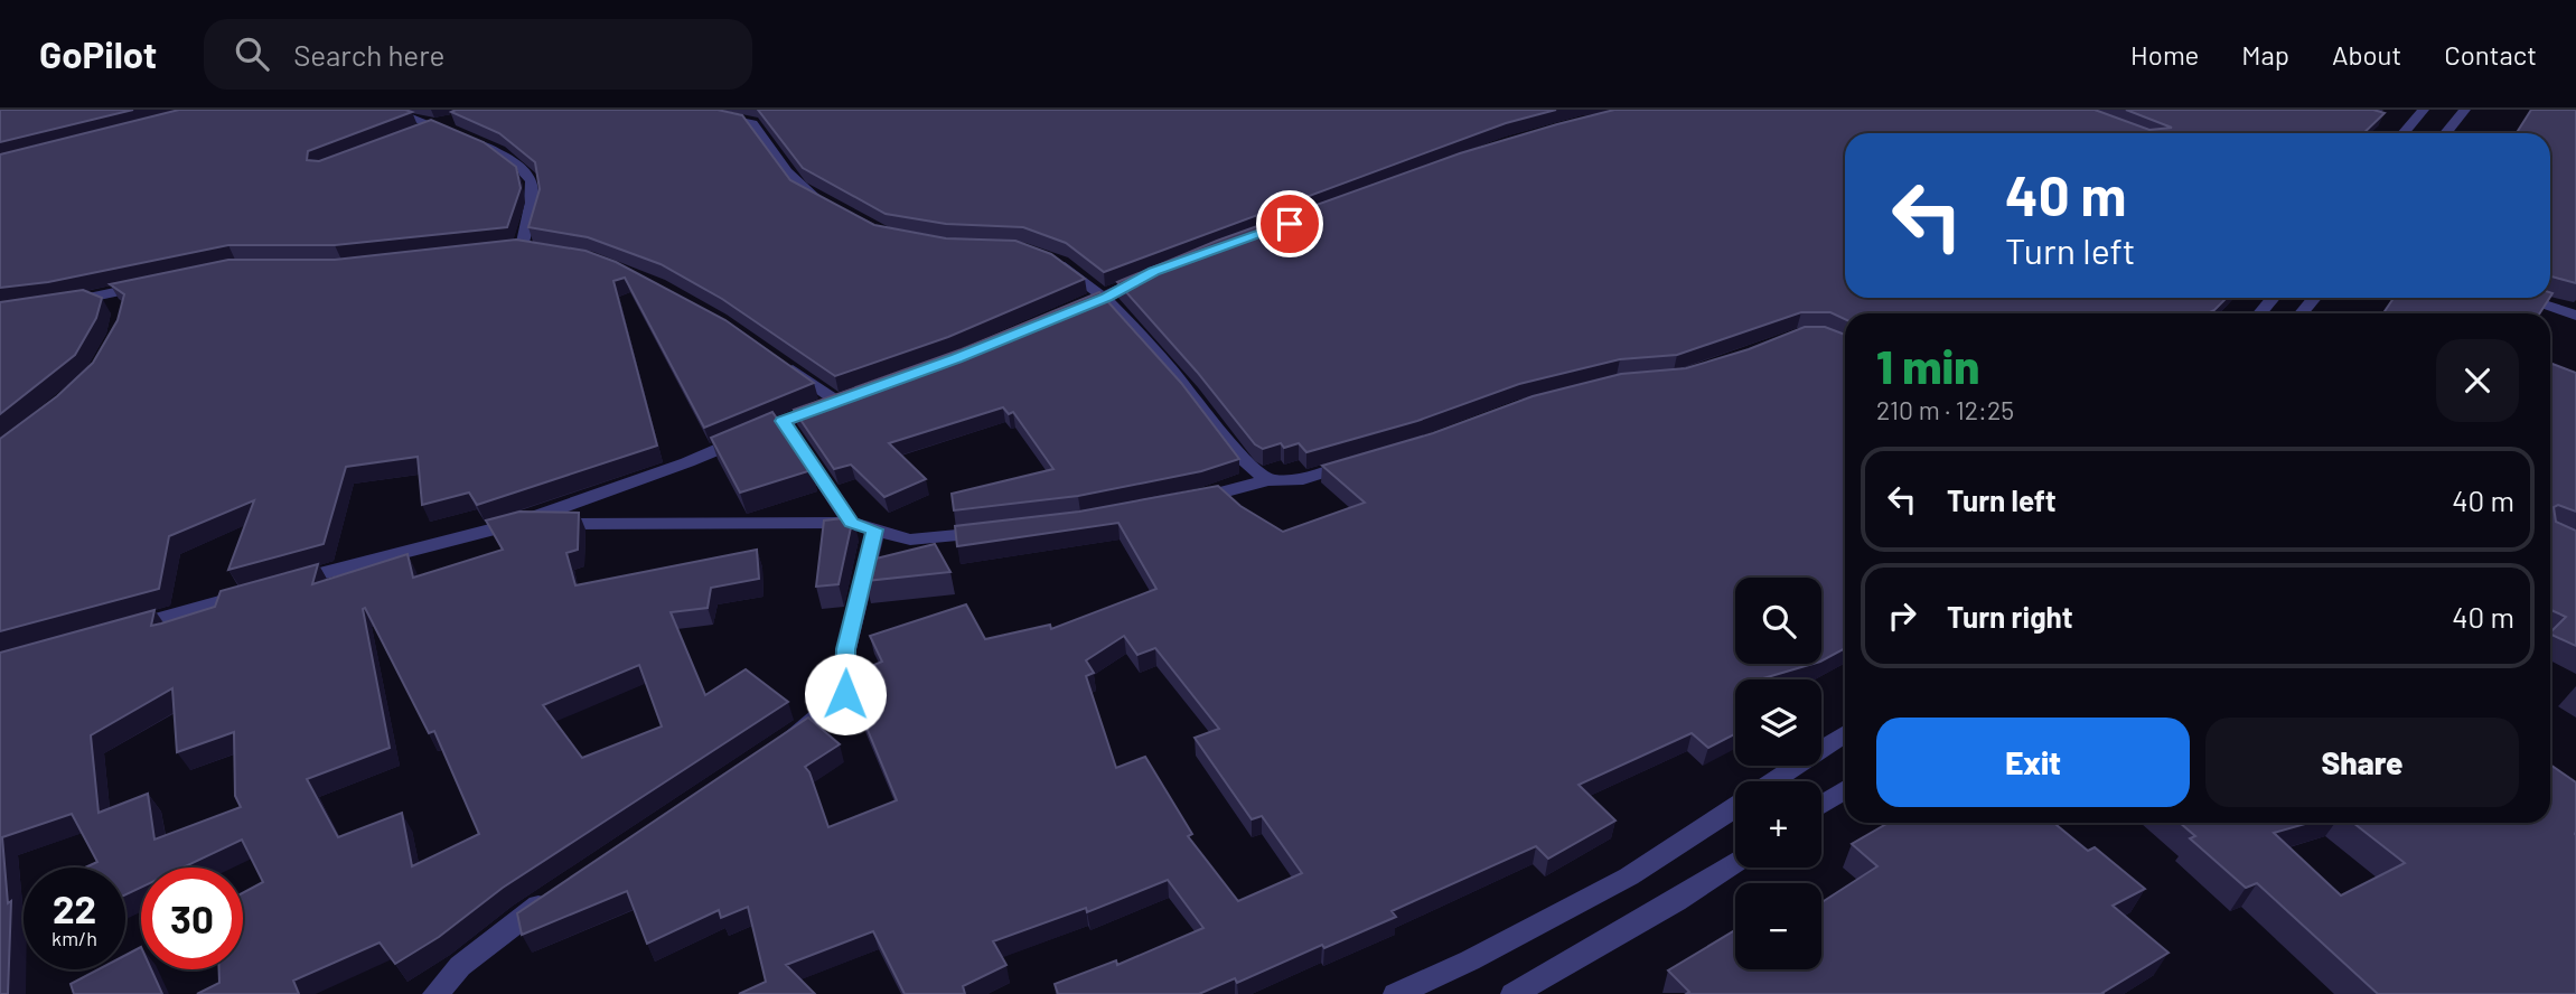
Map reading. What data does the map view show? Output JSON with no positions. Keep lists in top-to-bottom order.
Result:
{
  "page": {
    "header": "GoPilot",
    "search": "Search here",
    "nav": [
      "Home",
      "Map",
      "About",
      "Contact"
    ],
    "turn": ["40 m", "Turn left"],
    "heading": ["1 min", "210 m · 12:25"],
    "list": [
      {
        "name": "Turn left",
        "value": "40 m"
      },
      {
        "name": "Turn right",
        "value": "40 m"
      }
    ],
    "map_buttons": ["+", "−"],
    "buttons": ["Exit", "Share"],
    "speed": "22 km/h",
    "limit": "30"
  }
}
